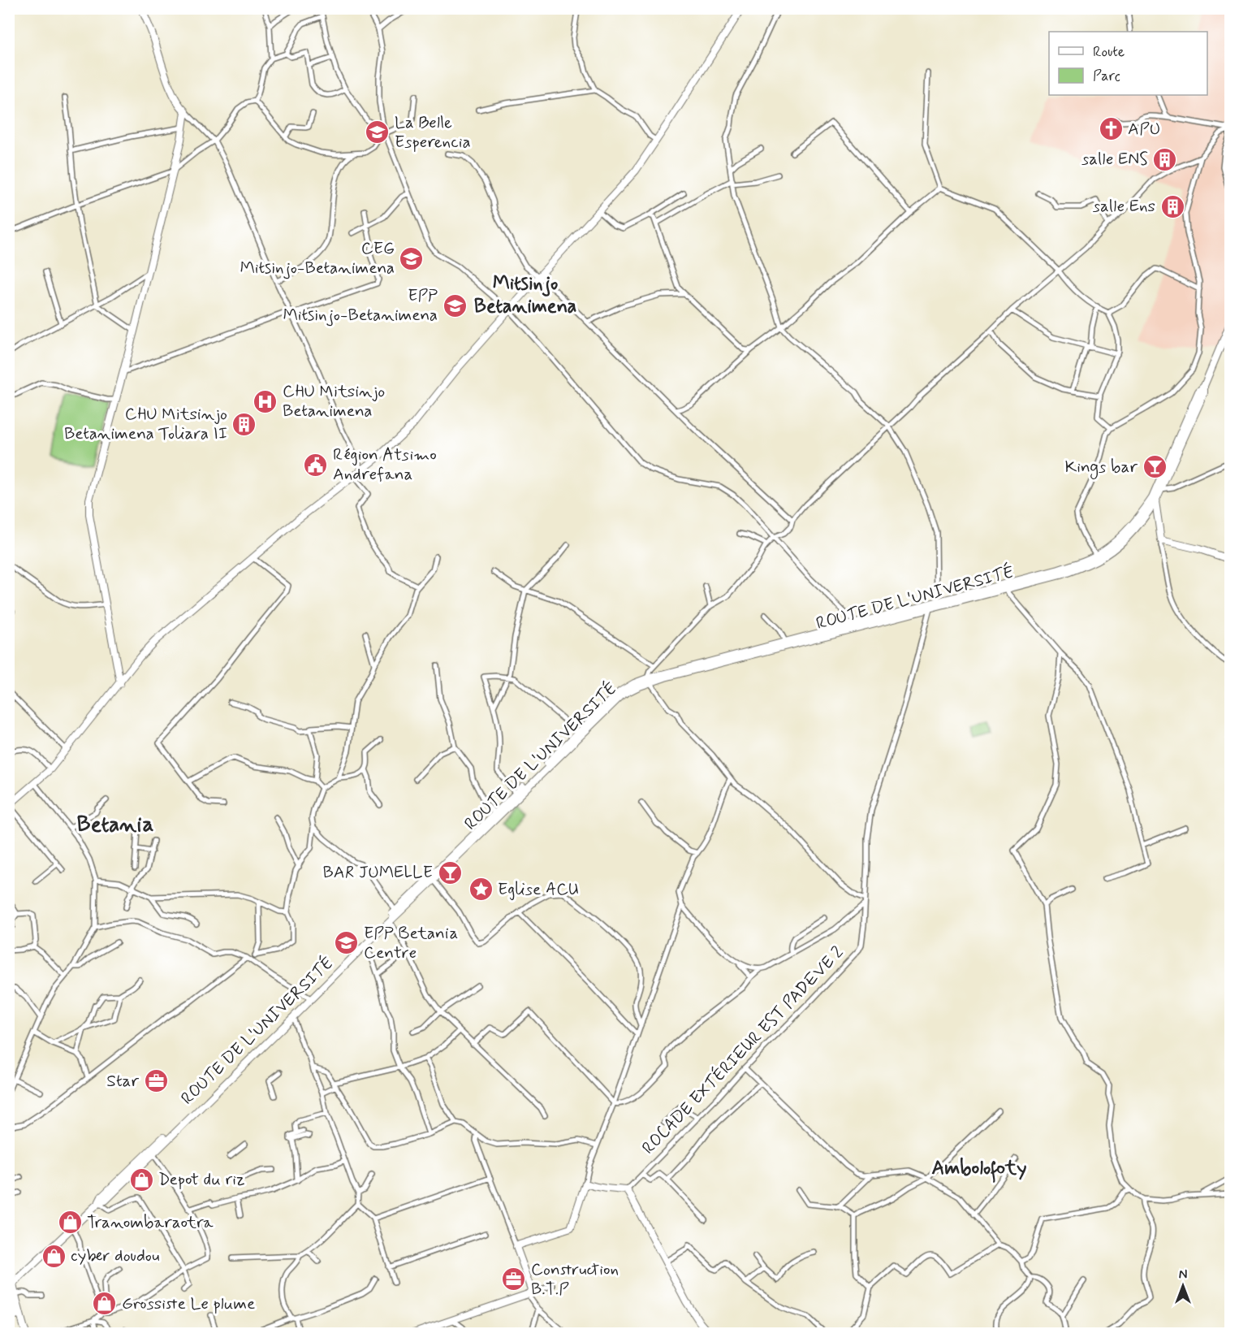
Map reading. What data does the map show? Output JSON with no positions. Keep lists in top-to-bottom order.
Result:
{
  "streets": {
    "main road": ["ROUTE DE L'UNIVERSITÉ"],
    "street": ["ROCADE EXTÉRIEUR EST PADEVE 2"]
  },
  "crossings": [
    ["ROUTE DE L'UNIVERSITÉ", "ROCADE EXTÉRIEUR EST PADEVE 2"]
  ],
  "districts": ["Mitsinjo Betanimena", "Betania", "Ambolofoty"],
  "places": {
    "church": ["APU"],
    "school or university": [
      "La Belle Esperencia",
      "CEG Mitsinjo-Betanimena",
      "EPP Mitsinjo-Betanimena",
      "EPP Betania Centre"
    ],
    "building": ["salle ENS", "salle Ens", "CHU Mitsinjo Betanimena Toliara II"],
    "hospital": ["CHU Mitsinjo Betanimena"],
    "public building": ["Région Atsimo Andrefana"],
    "bar": ["Kings bar", "BAR JUMELLE"],
    "place": ["Eglise ACU"],
    "office": ["Star", "Construction B.T.P"],
    "shop": [
      "Depot du riz",
      "Tranombaraotra",
      "cyber doudou",
      "Grossiste Le plume"
    ]
  },
  "legend": ["Route", "Parc"],
  "north": "top"
}
